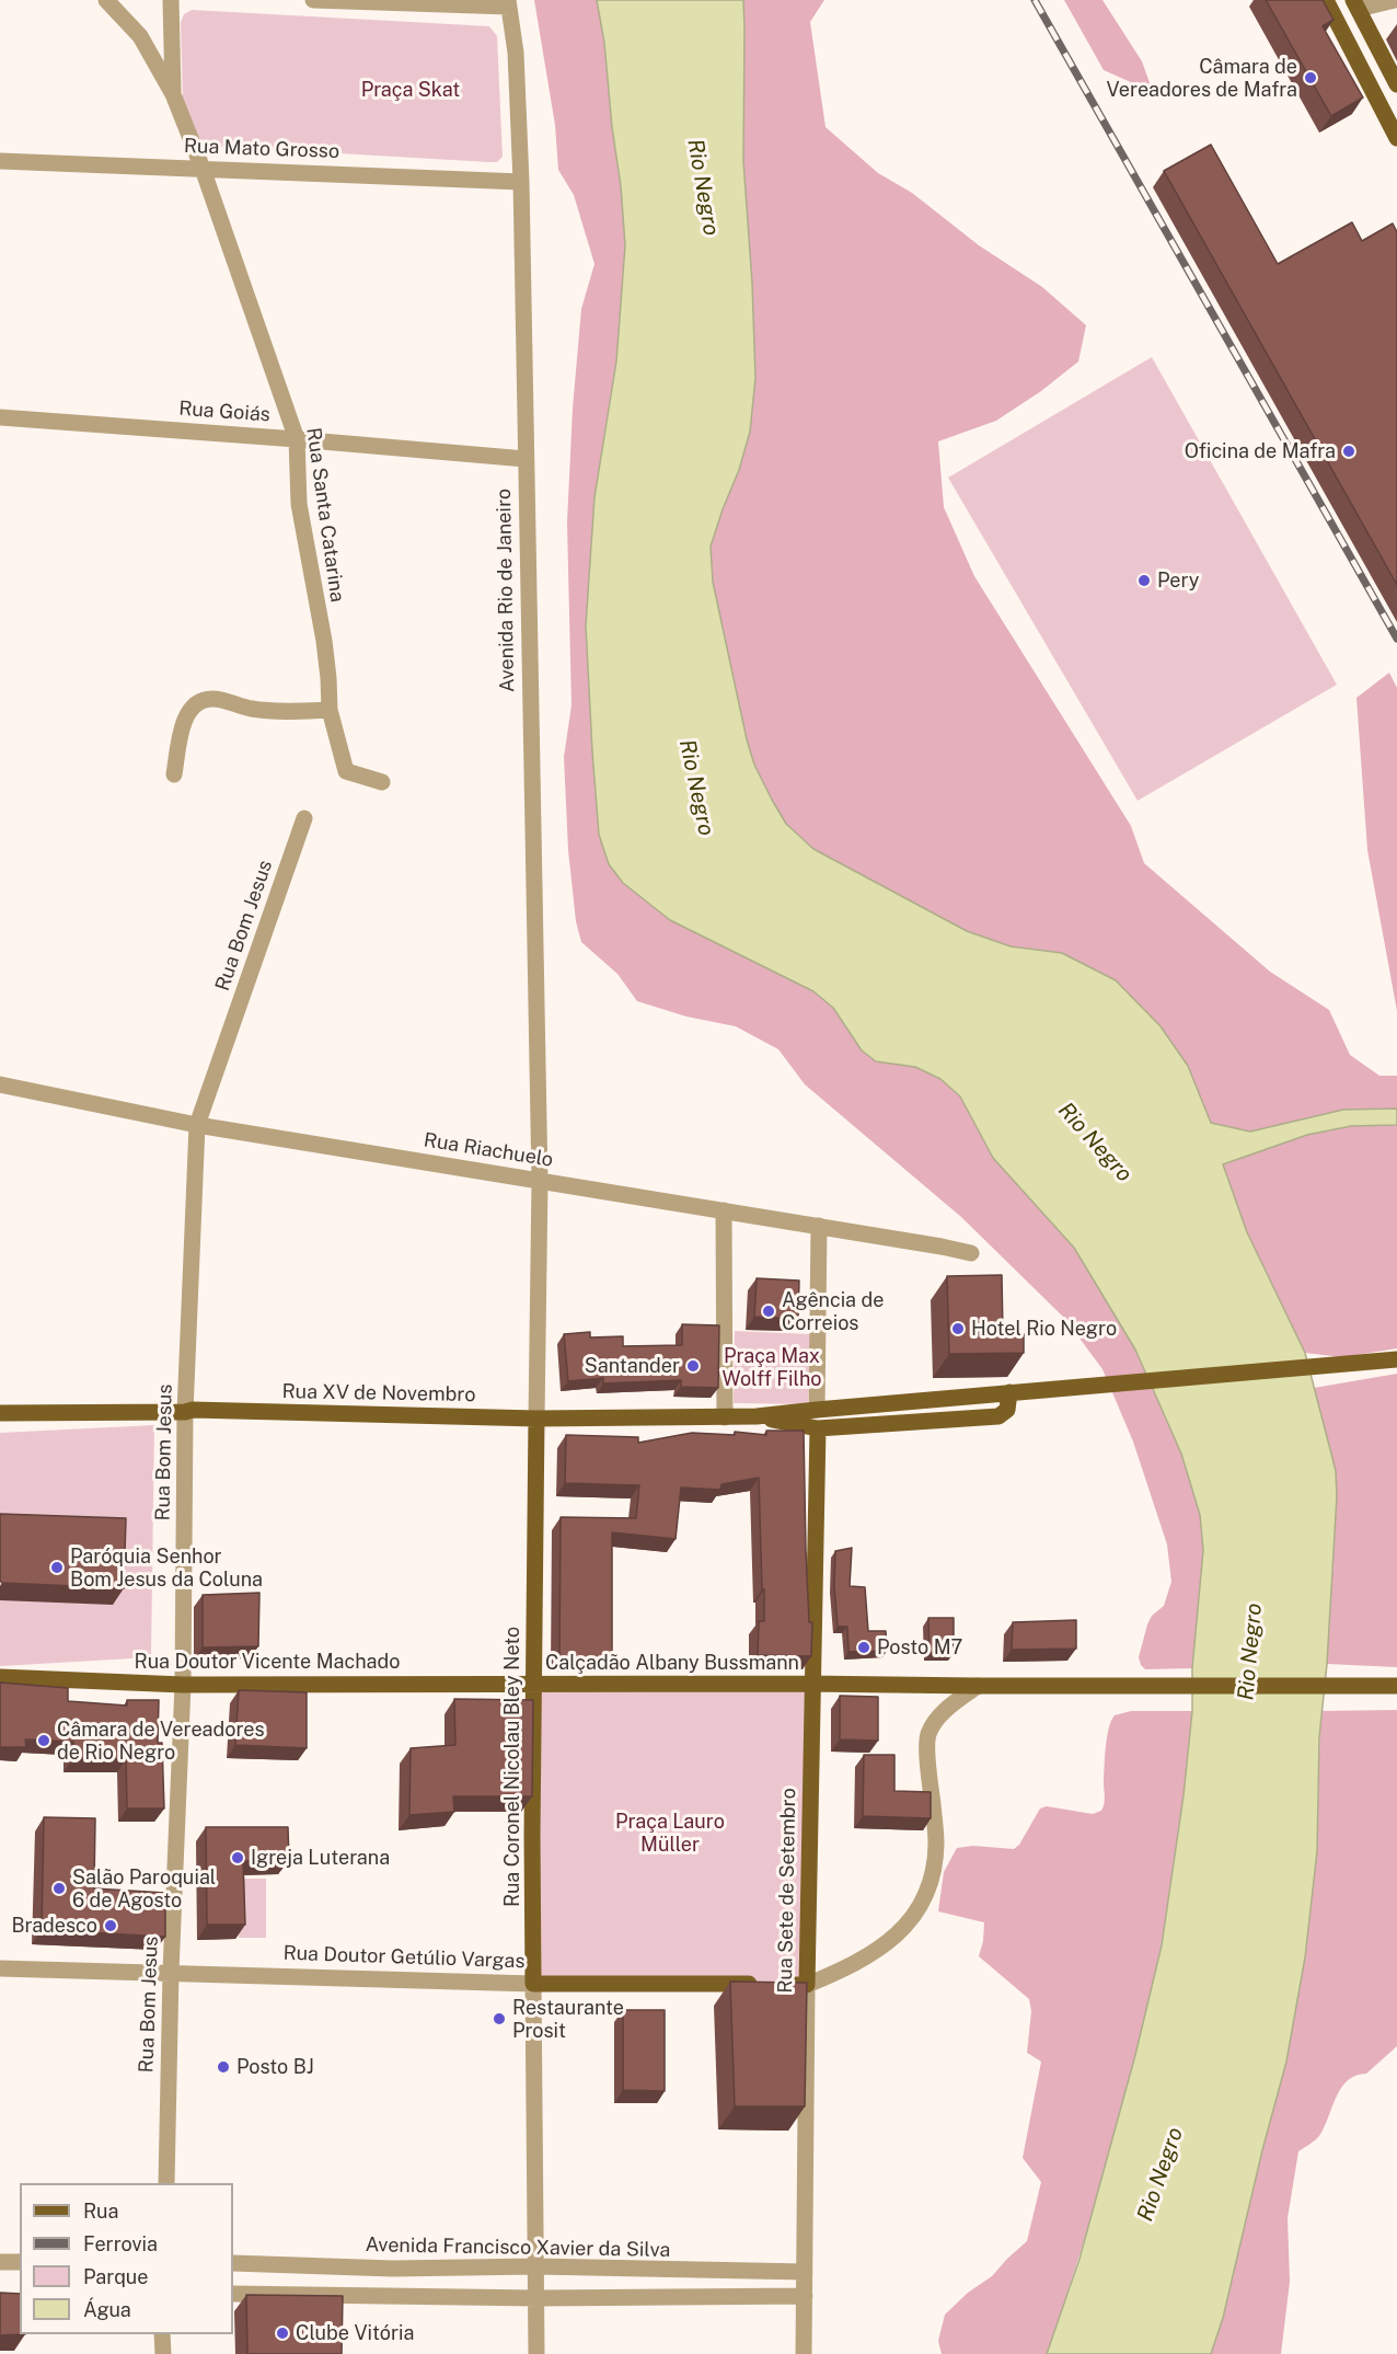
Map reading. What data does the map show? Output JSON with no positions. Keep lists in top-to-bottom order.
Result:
{
  "streets": {
    "main road": [
      "Rua XV de Novembro",
      "Rua Doutor Vicente Machado",
      "Calçadão Albany Bussmann",
      "Rua Coronel Nicolau Bley Neto",
      "Rua Sete de Setembro",
      "Rua Doutor Getúlio Vargas"
    ],
    "street": [
      "Rua Mato Grosso",
      "Rua Goiás",
      "Rua Santa Catarina",
      "Avenida Rio de Janeiro",
      "Rua Bom Jesus",
      "Rua Riachuelo",
      "Avenida Francisco Xavier da Silva"
    ]
  },
  "crossings": [
    ["Rua Mato Grosso", "Rua Santa Catarina"],
    ["Rua Mato Grosso", "Avenida Rio de Janeiro"],
    ["Rua Goiás", "Rua Santa Catarina"],
    ["Rua Goiás", "Avenida Rio de Janeiro"],
    ["Avenida Rio de Janeiro", "Rua Riachuelo"],
    ["Avenida Rio de Janeiro", "Rua Coronel Nicolau Bley Neto"],
    ["Rua Bom Jesus", "Rua Riachuelo"],
    ["Rua Bom Jesus", "Rua XV de Novembro"],
    ["Rua Bom Jesus", "Rua Doutor Vicente Machado"],
    ["Rua Bom Jesus", "Rua Doutor Getúlio Vargas"],
    ["Rua Riachuelo", "Rua Coronel Nicolau Bley Neto"],
    ["Rua XV de Novembro", "Rua Coronel Nicolau Bley Neto"],
    ["Rua XV de Novembro", "Rua Sete de Setembro"],
    ["Rua Doutor Vicente Machado", "Calçadão Albany Bussmann"],
    ["Rua Doutor Vicente Machado", "Rua Coronel Nicolau Bley Neto"],
    ["Calçadão Albany Bussmann", "Rua Coronel Nicolau Bley Neto"],
    ["Calçadão Albany Bussmann", "Rua Sete de Setembro"],
    ["Rua Coronel Nicolau Bley Neto", "Rua Doutor Getúlio Vargas"],
    ["Rua Coronel Nicolau Bley Neto", "Avenida Francisco Xavier da Silva"],
    ["Rua Sete de Setembro", "Rua Doutor Getúlio Vargas"],
    ["Rua Sete de Setembro", "Avenida Francisco Xavier da Silva"]
  ],
  "water": ["Rio Negro"],
  "parks": ["Praça Skat", "Praça Max Wolff Filho", "Praça Lauro Müller"],
  "places": [
    "Câmara de Vereadores de Mafra",
    "Oficina de Mafra",
    "Pery",
    "Agência de Correios",
    "Hotel Rio Negro",
    "Santander",
    "Paróquia Senhor Bom Jesus da Coluna",
    "Posto M7",
    "Câmara de Vereadores de Rio Negro",
    "Igreja Luterana",
    "Salão Paroquial 6 de Agosto",
    "Bradesco",
    "Restaurante Prosit",
    "Posto BJ",
    "Clube Vitória"
  ],
  "legend": [
    "Rua",
    "Ferrovia",
    "Parque",
    "Água"
  ]
}
